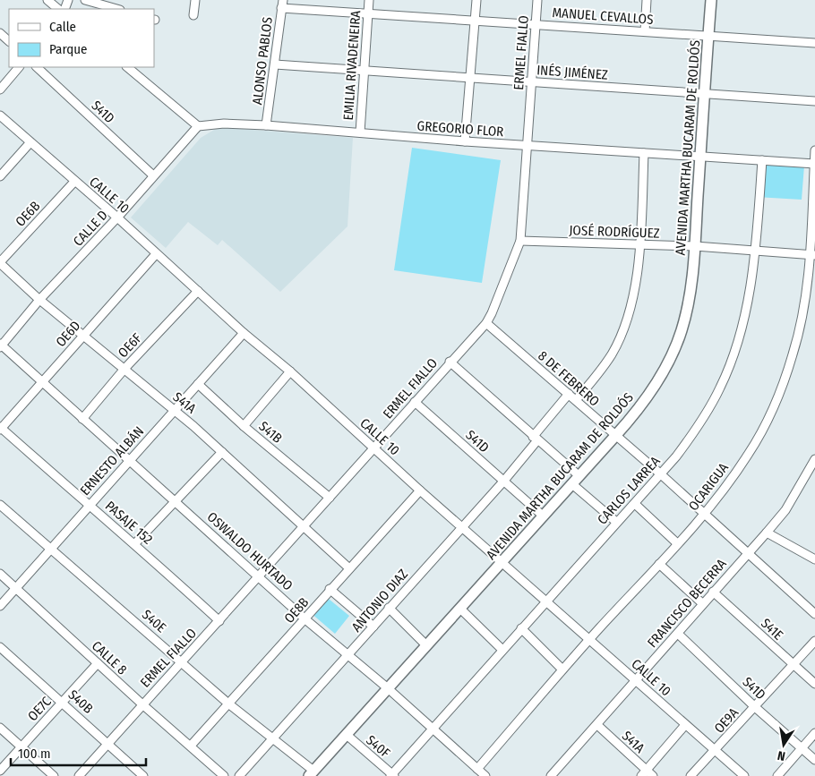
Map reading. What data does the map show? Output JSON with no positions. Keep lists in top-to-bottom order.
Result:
{
  "streets": {
    "street": [
      "MANUEL CEVALLOS",
      "ERMEL FIALLO",
      "ALONSO PABLOS",
      "EMILIA RIVADENEIRA",
      "INÉS JIMÉNEZ",
      "S41D",
      "GREGORIO FLOR",
      "AVENIDA MARTHA BUCARAM DE ROLDÓS",
      "CALLE 10",
      "OE6B",
      "CALLE D",
      "JOSÉ RODRÍGUEZ",
      "OE6D",
      "OE6F",
      "8 DE FEBRERO",
      "S41A",
      "S41B",
      "ERNESTO ALBÁN",
      "OCARIGUA",
      "CARLOS LARREA",
      "PASAJE 152",
      "OSWALDO HURTADO",
      "ANTONIO DIAZ",
      "FRANCISCO BECERRA",
      "OE8B",
      "S40E",
      "S41E",
      "CALLE 8",
      "S40B",
      "OE7C",
      "OE9A",
      "S40F"
    ]
  },
  "crossings": [
    ["MANUEL CEVALLOS", "ERMEL FIALLO"],
    ["MANUEL CEVALLOS", "ALONSO PABLOS"],
    ["MANUEL CEVALLOS", "EMILIA RIVADENEIRA"],
    ["MANUEL CEVALLOS", "AVENIDA MARTHA BUCARAM DE ROLDÓS"],
    ["ERMEL FIALLO", "INÉS JIMÉNEZ"],
    ["ERMEL FIALLO", "S41D"],
    ["ERMEL FIALLO", "GREGORIO FLOR"],
    ["ERMEL FIALLO", "CALLE 10"],
    ["ERMEL FIALLO", "JOSÉ RODRÍGUEZ"],
    ["ERMEL FIALLO", "8 DE FEBRERO"],
    ["ERMEL FIALLO", "S41A"],
    ["ERMEL FIALLO", "S41B"],
    ["ERMEL FIALLO", "PASAJE 152"],
    ["ERMEL FIALLO", "OSWALDO HURTADO"],
    ["ERMEL FIALLO", "S40E"],
    ["ERMEL FIALLO", "CALLE 8"],
    ["ERMEL FIALLO", "S40B"],
    ["ALONSO PABLOS", "INÉS JIMÉNEZ"],
    ["ALONSO PABLOS", "GREGORIO FLOR"],
    ["EMILIA RIVADENEIRA", "INÉS JIMÉNEZ"],
    ["EMILIA RIVADENEIRA", "GREGORIO FLOR"],
    ["INÉS JIMÉNEZ", "AVENIDA MARTHA BUCARAM DE ROLDÓS"],
    ["S41D", "AVENIDA MARTHA BUCARAM DE ROLDÓS"],
    ["S41D", "CALLE D"],
    ["S41D", "ANTONIO DIAZ"],
    ["S41D", "FRANCISCO BECERRA"],
    ["S41D", "OE9A"],
    ["GREGORIO FLOR", "AVENIDA MARTHA BUCARAM DE ROLDÓS"],
    ["GREGORIO FLOR", "CALLE D"],
    ["GREGORIO FLOR", "OCARIGUA"],
    ["GREGORIO FLOR", "CARLOS LARREA"],
    ["AVENIDA MARTHA BUCARAM DE ROLDÓS", "CALLE 10"],
    ["AVENIDA MARTHA BUCARAM DE ROLDÓS", "JOSÉ RODRÍGUEZ"],
    ["AVENIDA MARTHA BUCARAM DE ROLDÓS", "8 DE FEBRERO"],
    ["AVENIDA MARTHA BUCARAM DE ROLDÓS", "OSWALDO HURTADO"],
    ["AVENIDA MARTHA BUCARAM DE ROLDÓS", "S40E"],
    ["AVENIDA MARTHA BUCARAM DE ROLDÓS", "S40F"],
    ["CALLE 10", "OE6B"],
    ["CALLE 10", "CALLE D"],
    ["CALLE 10", "OE6D"],
    ["CALLE 10", "OE6F"],
    ["CALLE 10", "ERNESTO ALBÁN"],
    ["CALLE 10", "OCARIGUA"],
    ["CALLE 10", "CARLOS LARREA"],
    ["CALLE 10", "ANTONIO DIAZ"],
    ["CALLE 10", "FRANCISCO BECERRA"],
    ["CALLE 10", "OE8B"],
    ["CALLE 10", "OE9A"],
    ["OE6B", "S41A"],
    ["CALLE D", "S41A"],
    ["CALLE D", "OSWALDO HURTADO"],
    ["JOSÉ RODRÍGUEZ", "OCARIGUA"],
    ["JOSÉ RODRÍGUEZ", "CARLOS LARREA"],
    ["OE6D", "S41A"],
    ["OE6D", "PASAJE 152"],
    ["OE6D", "OSWALDO HURTADO"],
    ["OE6F", "S41A"],
    ["OE6F", "OSWALDO HURTADO"],
    ["8 DE FEBRERO", "OCARIGUA"],
    ["8 DE FEBRERO", "CARLOS LARREA"],
    ["8 DE FEBRERO", "ANTONIO DIAZ"],
    ["8 DE FEBRERO", "FRANCISCO BECERRA"],
    ["S41A", "ERNESTO ALBÁN"],
    ["S41A", "FRANCISCO BECERRA"],
    ["S41A", "OE8B"],
    ["S41B", "ERNESTO ALBÁN"],
    ["ERNESTO ALBÁN", "PASAJE 152"],
    ["ERNESTO ALBÁN", "OSWALDO HURTADO"],
    ["ERNESTO ALBÁN", "S40E"],
    ["ERNESTO ALBÁN", "CALLE 8"],
    ["OCARIGUA", "OSWALDO HURTADO"],
    ["CARLOS LARREA", "OSWALDO HURTADO"],
    ["CARLOS LARREA", "S40F"],
    ["OSWALDO HURTADO", "ANTONIO DIAZ"],
    ["OSWALDO HURTADO", "OE8B"],
    ["ANTONIO DIAZ", "S40E"],
    ["FRANCISCO BECERRA", "S41E"],
    ["OE8B", "S40E"],
    ["OE8B", "CALLE 8"],
    ["S41E", "OE9A"],
    ["CALLE 8", "OE7C"],
    ["S40B", "OE7C"]
  ],
  "legend": ["Calle", "Parque"],
  "scale_bar": "100 m",
  "north": "bottom"
}
